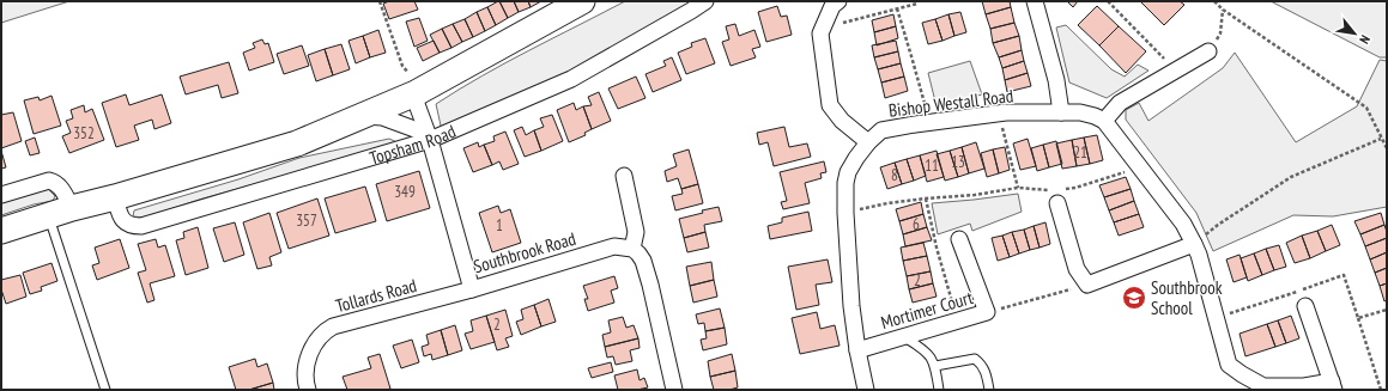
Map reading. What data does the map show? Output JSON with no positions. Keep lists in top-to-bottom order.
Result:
{
  "streets": {
    "street": [
      "Bishop Westall Road",
      "Topsham Road",
      "Southbrook Road",
      "Tollards Road",
      "Mortimer Court"
    ]
  },
  "crossings": [
    ["Bishop Westall Road", "Mortimer Court"],
    ["Topsham Road", "Southbrook Road"],
    ["Southbrook Road", "Tollards Road"]
  ],
  "places": {
    "school or university": ["Southbrook School"]
  },
  "house_numbers": [
    "352",
    "21",
    "13",
    "11",
    "8",
    "349",
    "357",
    "6",
    "1",
    "2",
    "2"
  ],
  "north": "bottom right"
}
